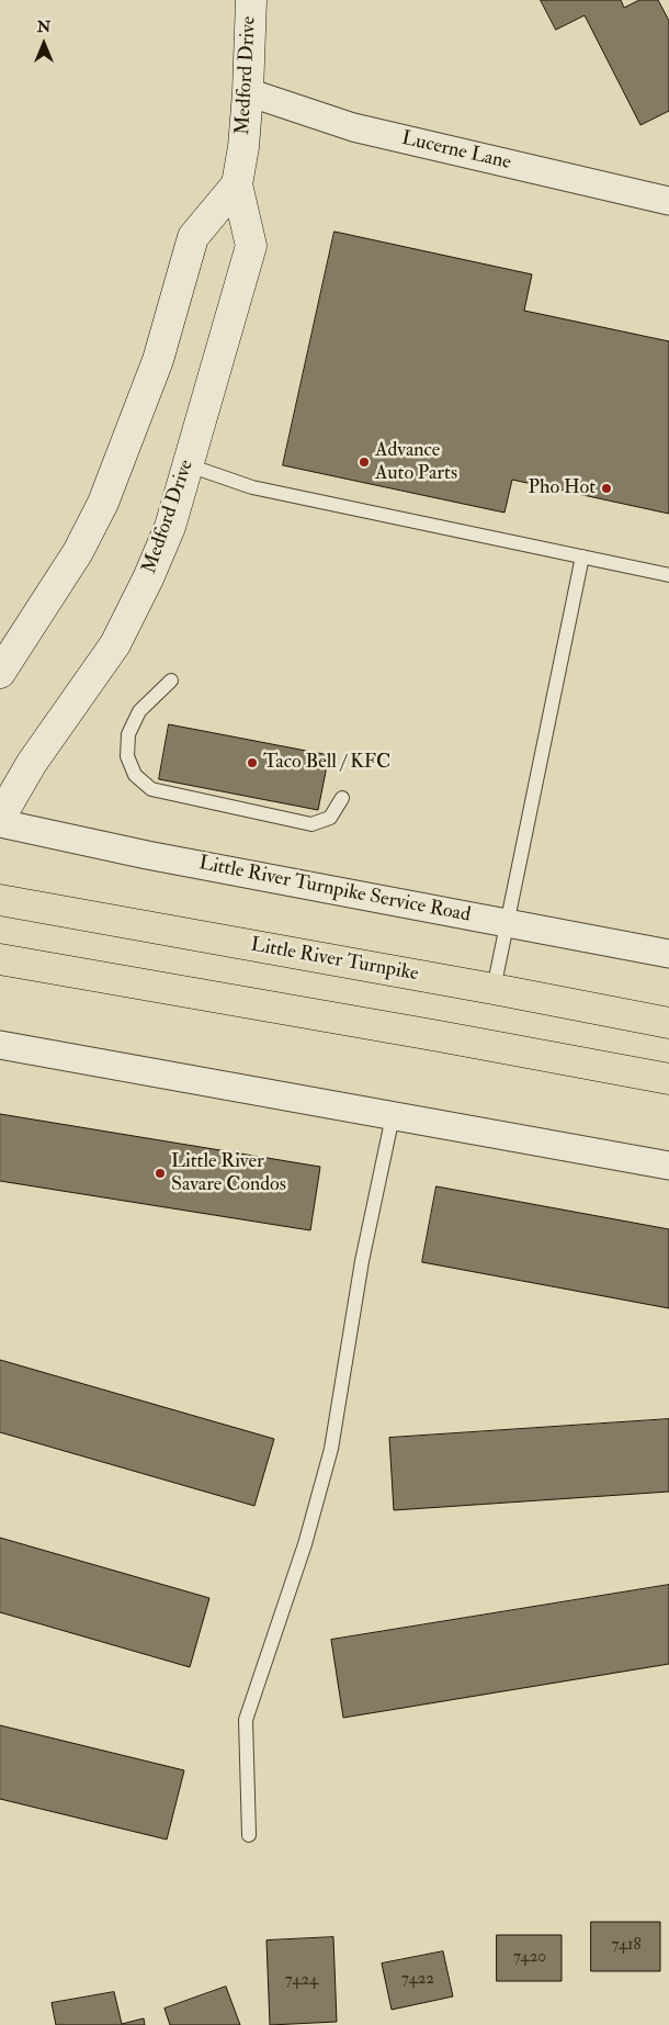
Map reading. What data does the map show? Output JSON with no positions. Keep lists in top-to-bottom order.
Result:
{
  "streets": {
    "main road": ["Little River Turnpike"],
    "street": ["Medford Drive", "Lucerne Lane", "Little River Turnpike Service Road"]
  },
  "crossings": [
    ["Medford Drive", "Lucerne Lane"]
  ],
  "places": [
    "Advance Auto Parts",
    "Pho Hot",
    "Taco Bell / KFC",
    "Little River Savare Condos"
  ],
  "house_numbers": [
    "7418",
    "7420",
    "7422",
    "7424"
  ],
  "north": "top"
}
